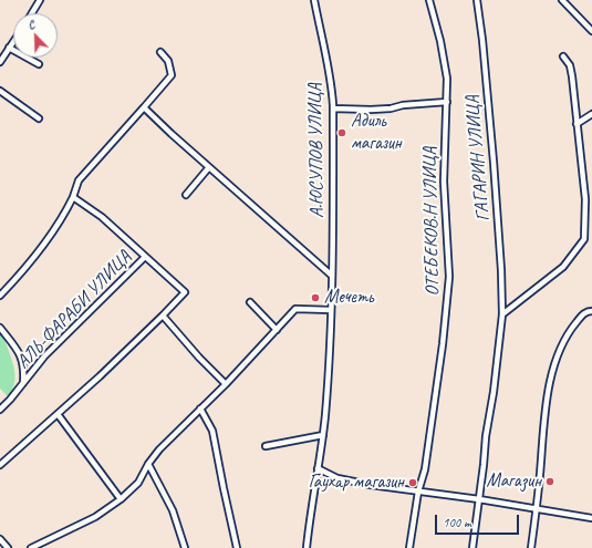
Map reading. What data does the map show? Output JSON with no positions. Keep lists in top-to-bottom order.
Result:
{
  "streets": {
    "street": [
      "А.ЮСУПОВ УЛИЦА",
      "ГАГАРИН УЛИЦА",
      "ОТЕБЕКОВ.Н УЛИЦА",
      "АЛЬ-ФАРАБИ УЛИЦА"
    ]
  },
  "places": [
    "Адиль магазин",
    "Мечеть",
    "Магазин",
    "Гаухар магазин"
  ],
  "scale_bar": "100 m",
  "north": "top left"
}
